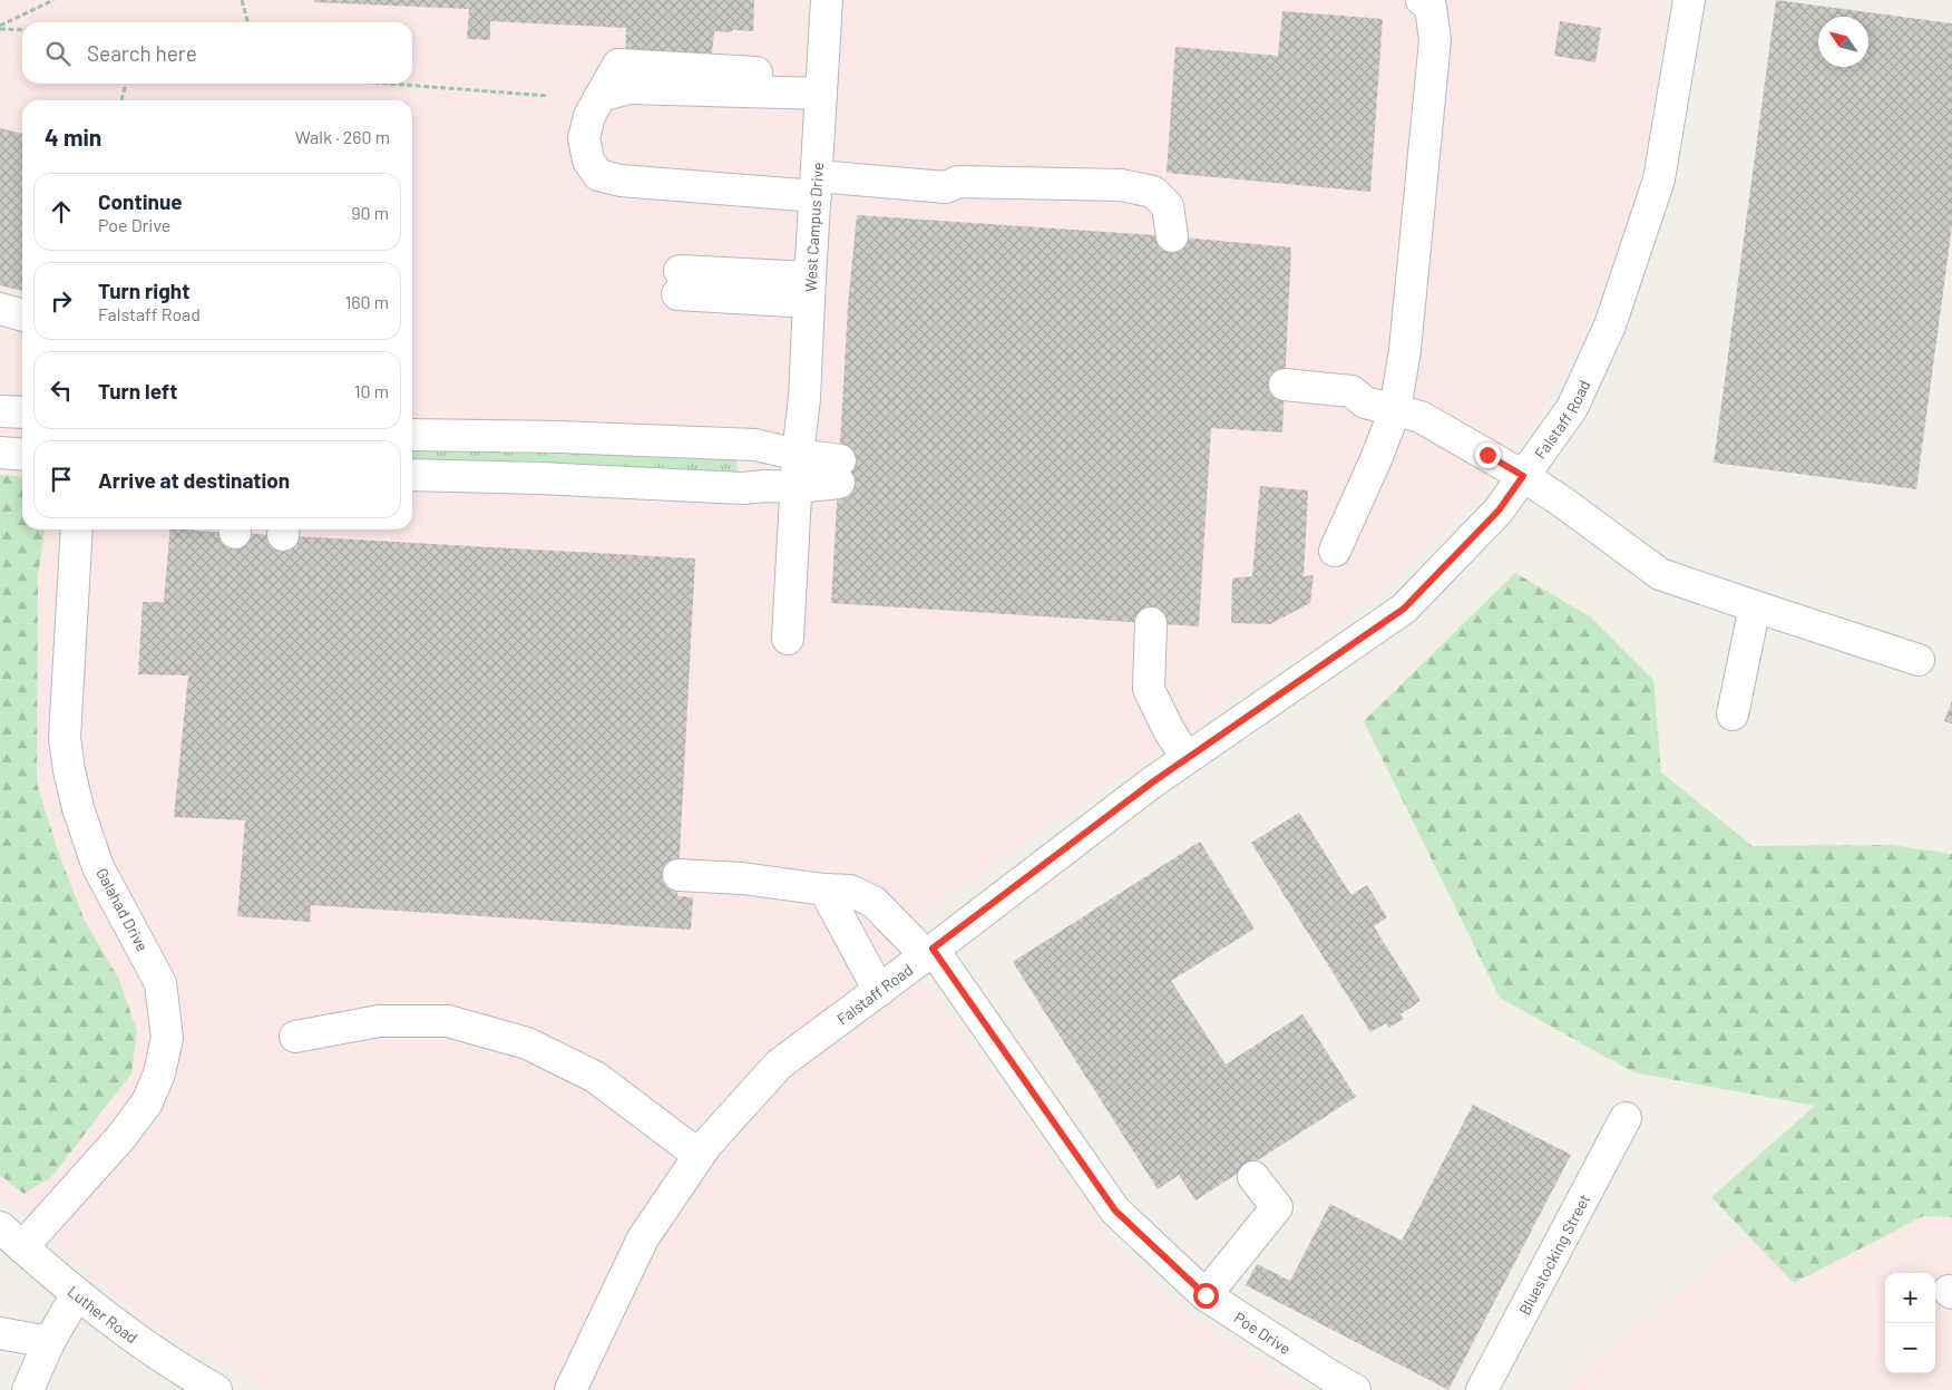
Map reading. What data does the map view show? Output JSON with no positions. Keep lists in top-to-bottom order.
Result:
{
  "streets": {
    "street": [
      "West Campus Drive",
      "Falstaff Road",
      "Galahad Drive",
      "Bluestocking Street",
      "Luther Road",
      "Poe Drive"
    ]
  },
  "crossings": [
    ["Falstaff Road", "Poe Drive"],
    ["Galahad Drive", "Luther Road"]
  ],
  "north": "top left",
  "page": {
    "search": "Search here",
    "heading": ["4 min", "Walk · 260 m"],
    "list": [
      ["Continue", "Poe Drive", "90 m"],
      ["Turn right", "Falstaff Road", "160 m"],
      ["Turn left", "10 m"],
      "Arrive at destination"
    ],
    "map_buttons": ["+", "−"]
  }
}
